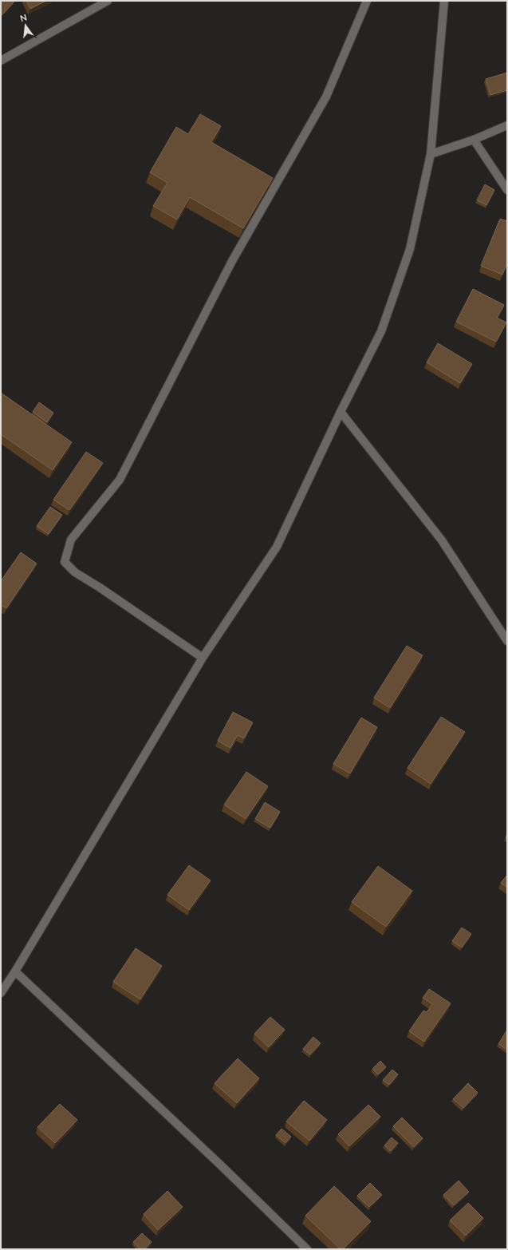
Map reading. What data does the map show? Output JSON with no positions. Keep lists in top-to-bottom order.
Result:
{
  "north": "top"
}
